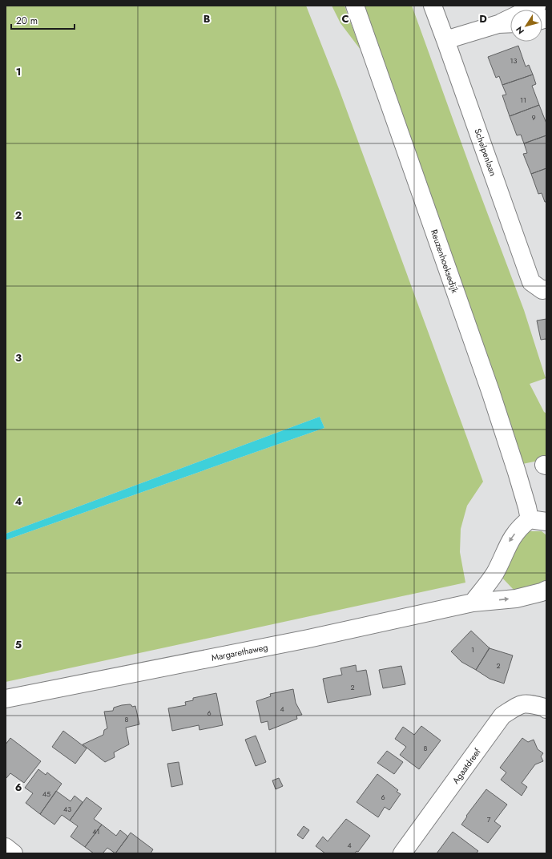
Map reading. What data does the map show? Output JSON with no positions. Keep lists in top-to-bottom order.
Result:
{
  "streets": {
    "street": [
      "Schelpenlaan",
      "Reuzenhoeksedijk",
      "Margarethaweg",
      "Agaatdreef"
    ]
  },
  "house_numbers": [
    "13",
    "11",
    "9",
    "1",
    "2",
    "2",
    "4",
    "6",
    "8",
    "8",
    "45",
    "6",
    "43",
    "7",
    "41",
    "4"
  ],
  "scale_bar": "20 m",
  "north": "bottom left",
  "grid": {
    "columns": ["B", "C", "D"],
    "rows": [
      "1",
      "2",
      "3",
      "4",
      "5",
      "6"
    ]
  }
}
